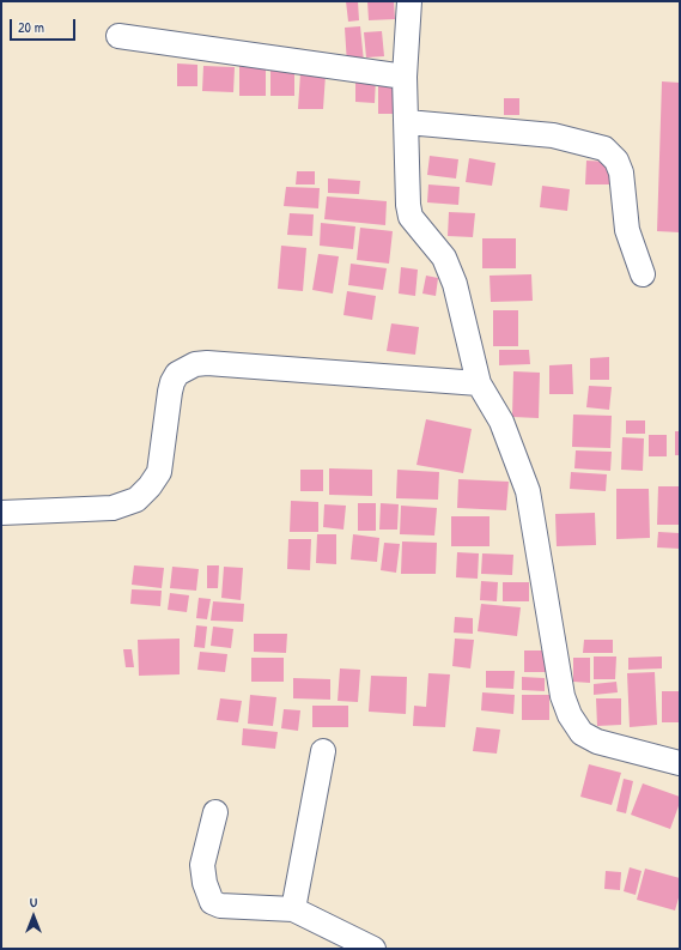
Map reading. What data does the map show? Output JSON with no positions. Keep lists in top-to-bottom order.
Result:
{
  "scale_bar": "20 m",
  "north": "top"
}
